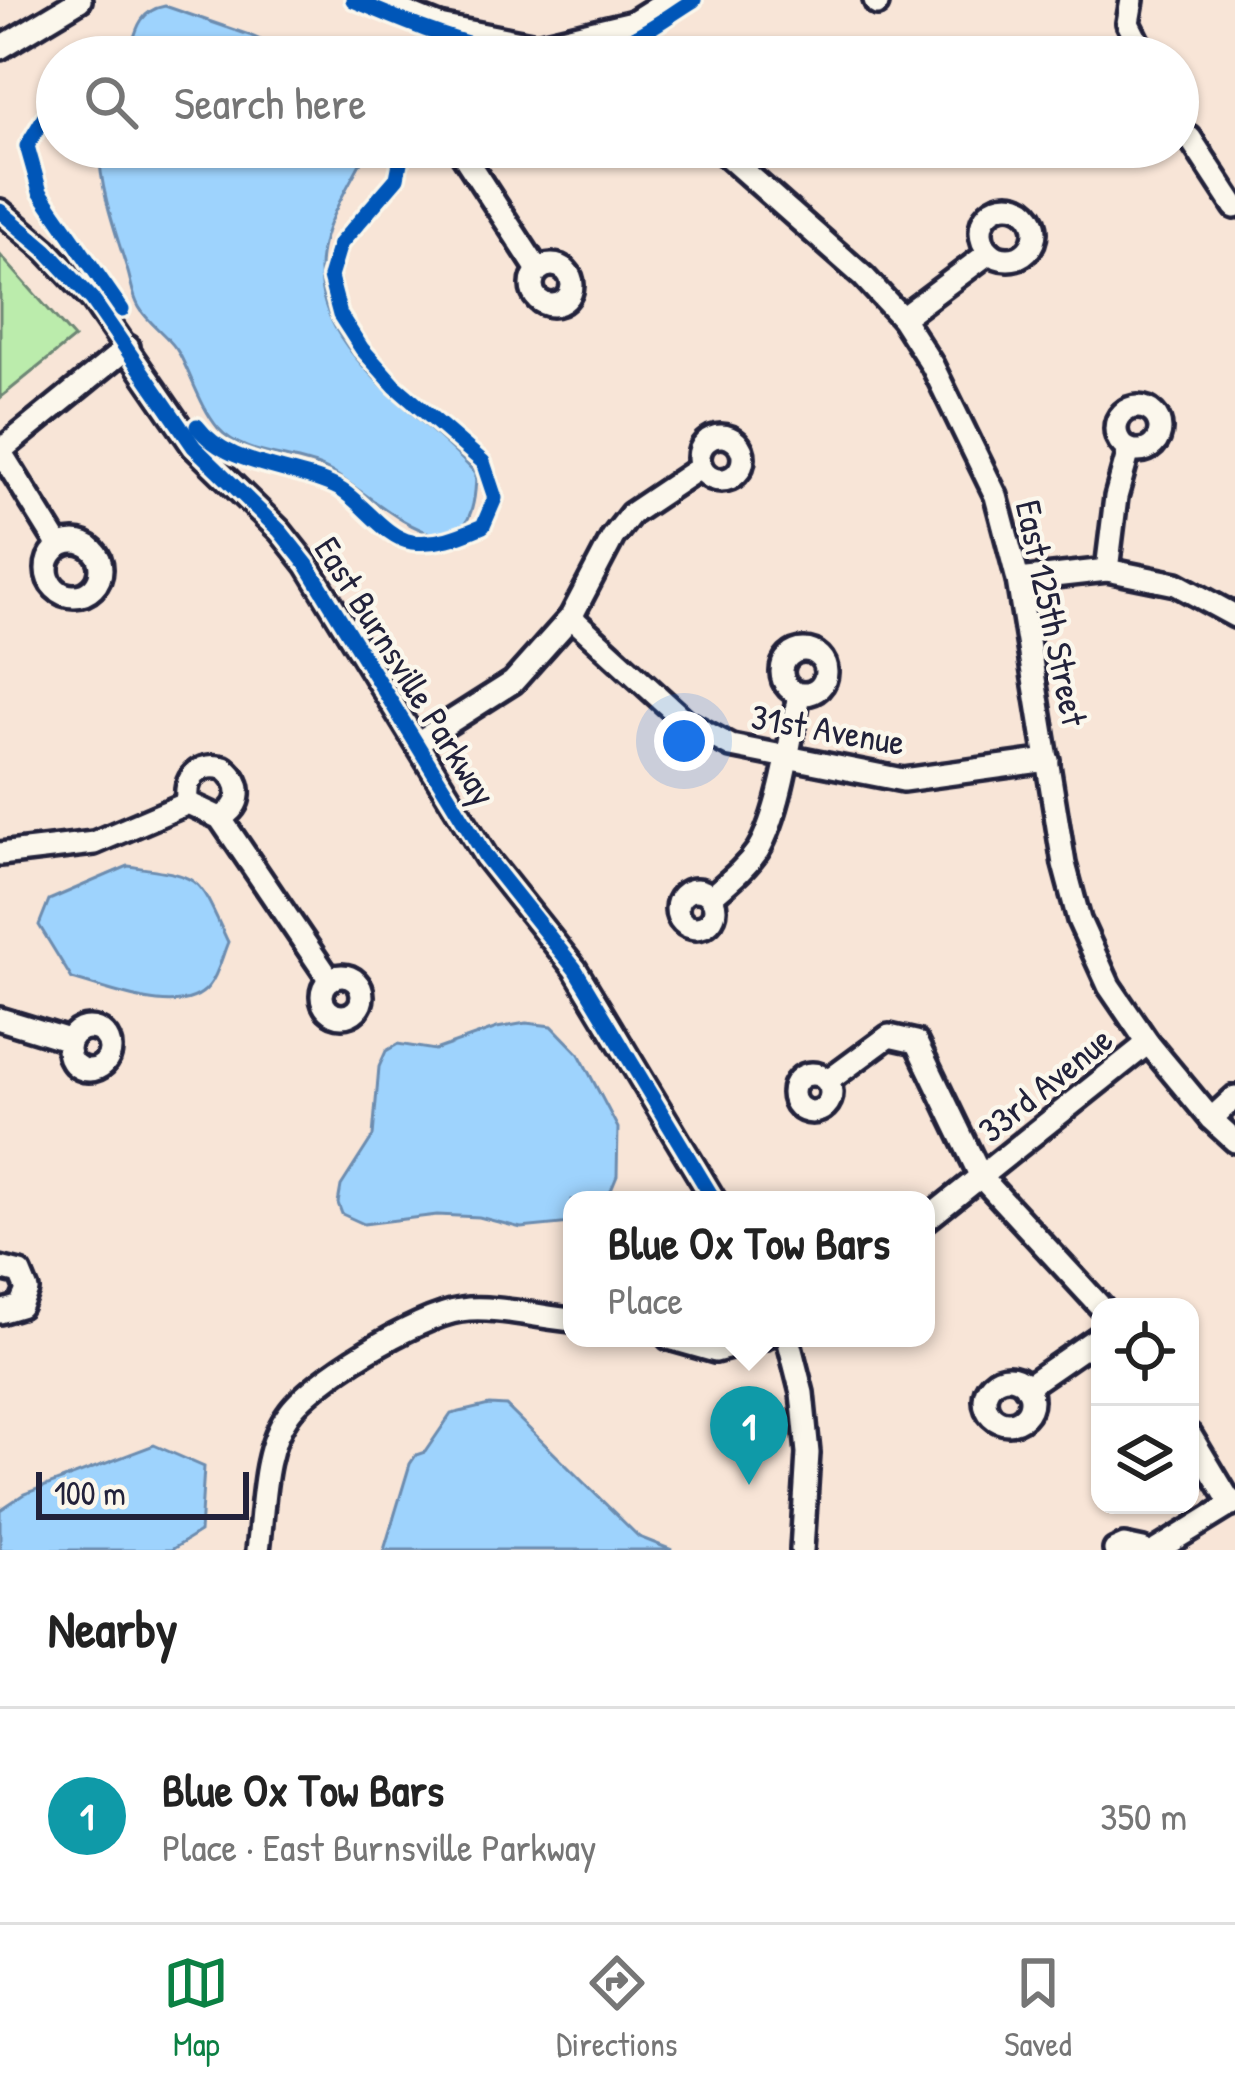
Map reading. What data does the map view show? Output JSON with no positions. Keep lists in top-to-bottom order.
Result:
{
  "streets": {
    "street": [
      "East 125th Street",
      "East Burnsville Parkway",
      "31st Avenue",
      "33rd Avenue"
    ]
  },
  "crossings": [
    ["East 125th Street", "31st Avenue"],
    ["East 125th Street", "33rd Avenue"]
  ],
  "scale_bar": "100 m",
  "page": {
    "search": "Search here",
    "popup": ["Blue Ox Tow Bars", "Place"],
    "pins": "1",
    "scale": "100 m",
    "heading": "Nearby",
    "list": [
      {
        "mark": "1",
        "name": "Blue Ox Tow Bars",
        "note": "Place · East Burnsville Parkway",
        "value": "350 m"
      }
    ],
    "nav": ["Map", "Directions", "Saved"]
  }
}
